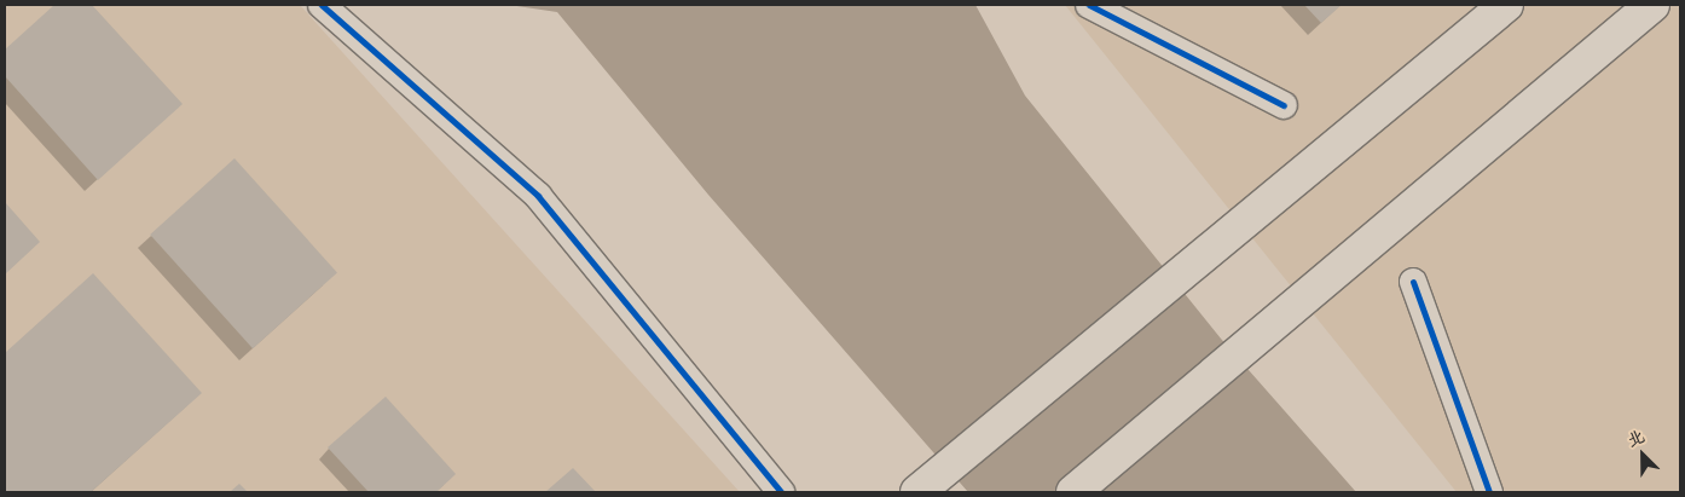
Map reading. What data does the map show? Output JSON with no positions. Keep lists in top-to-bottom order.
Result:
{
  "north": "top left"
}
